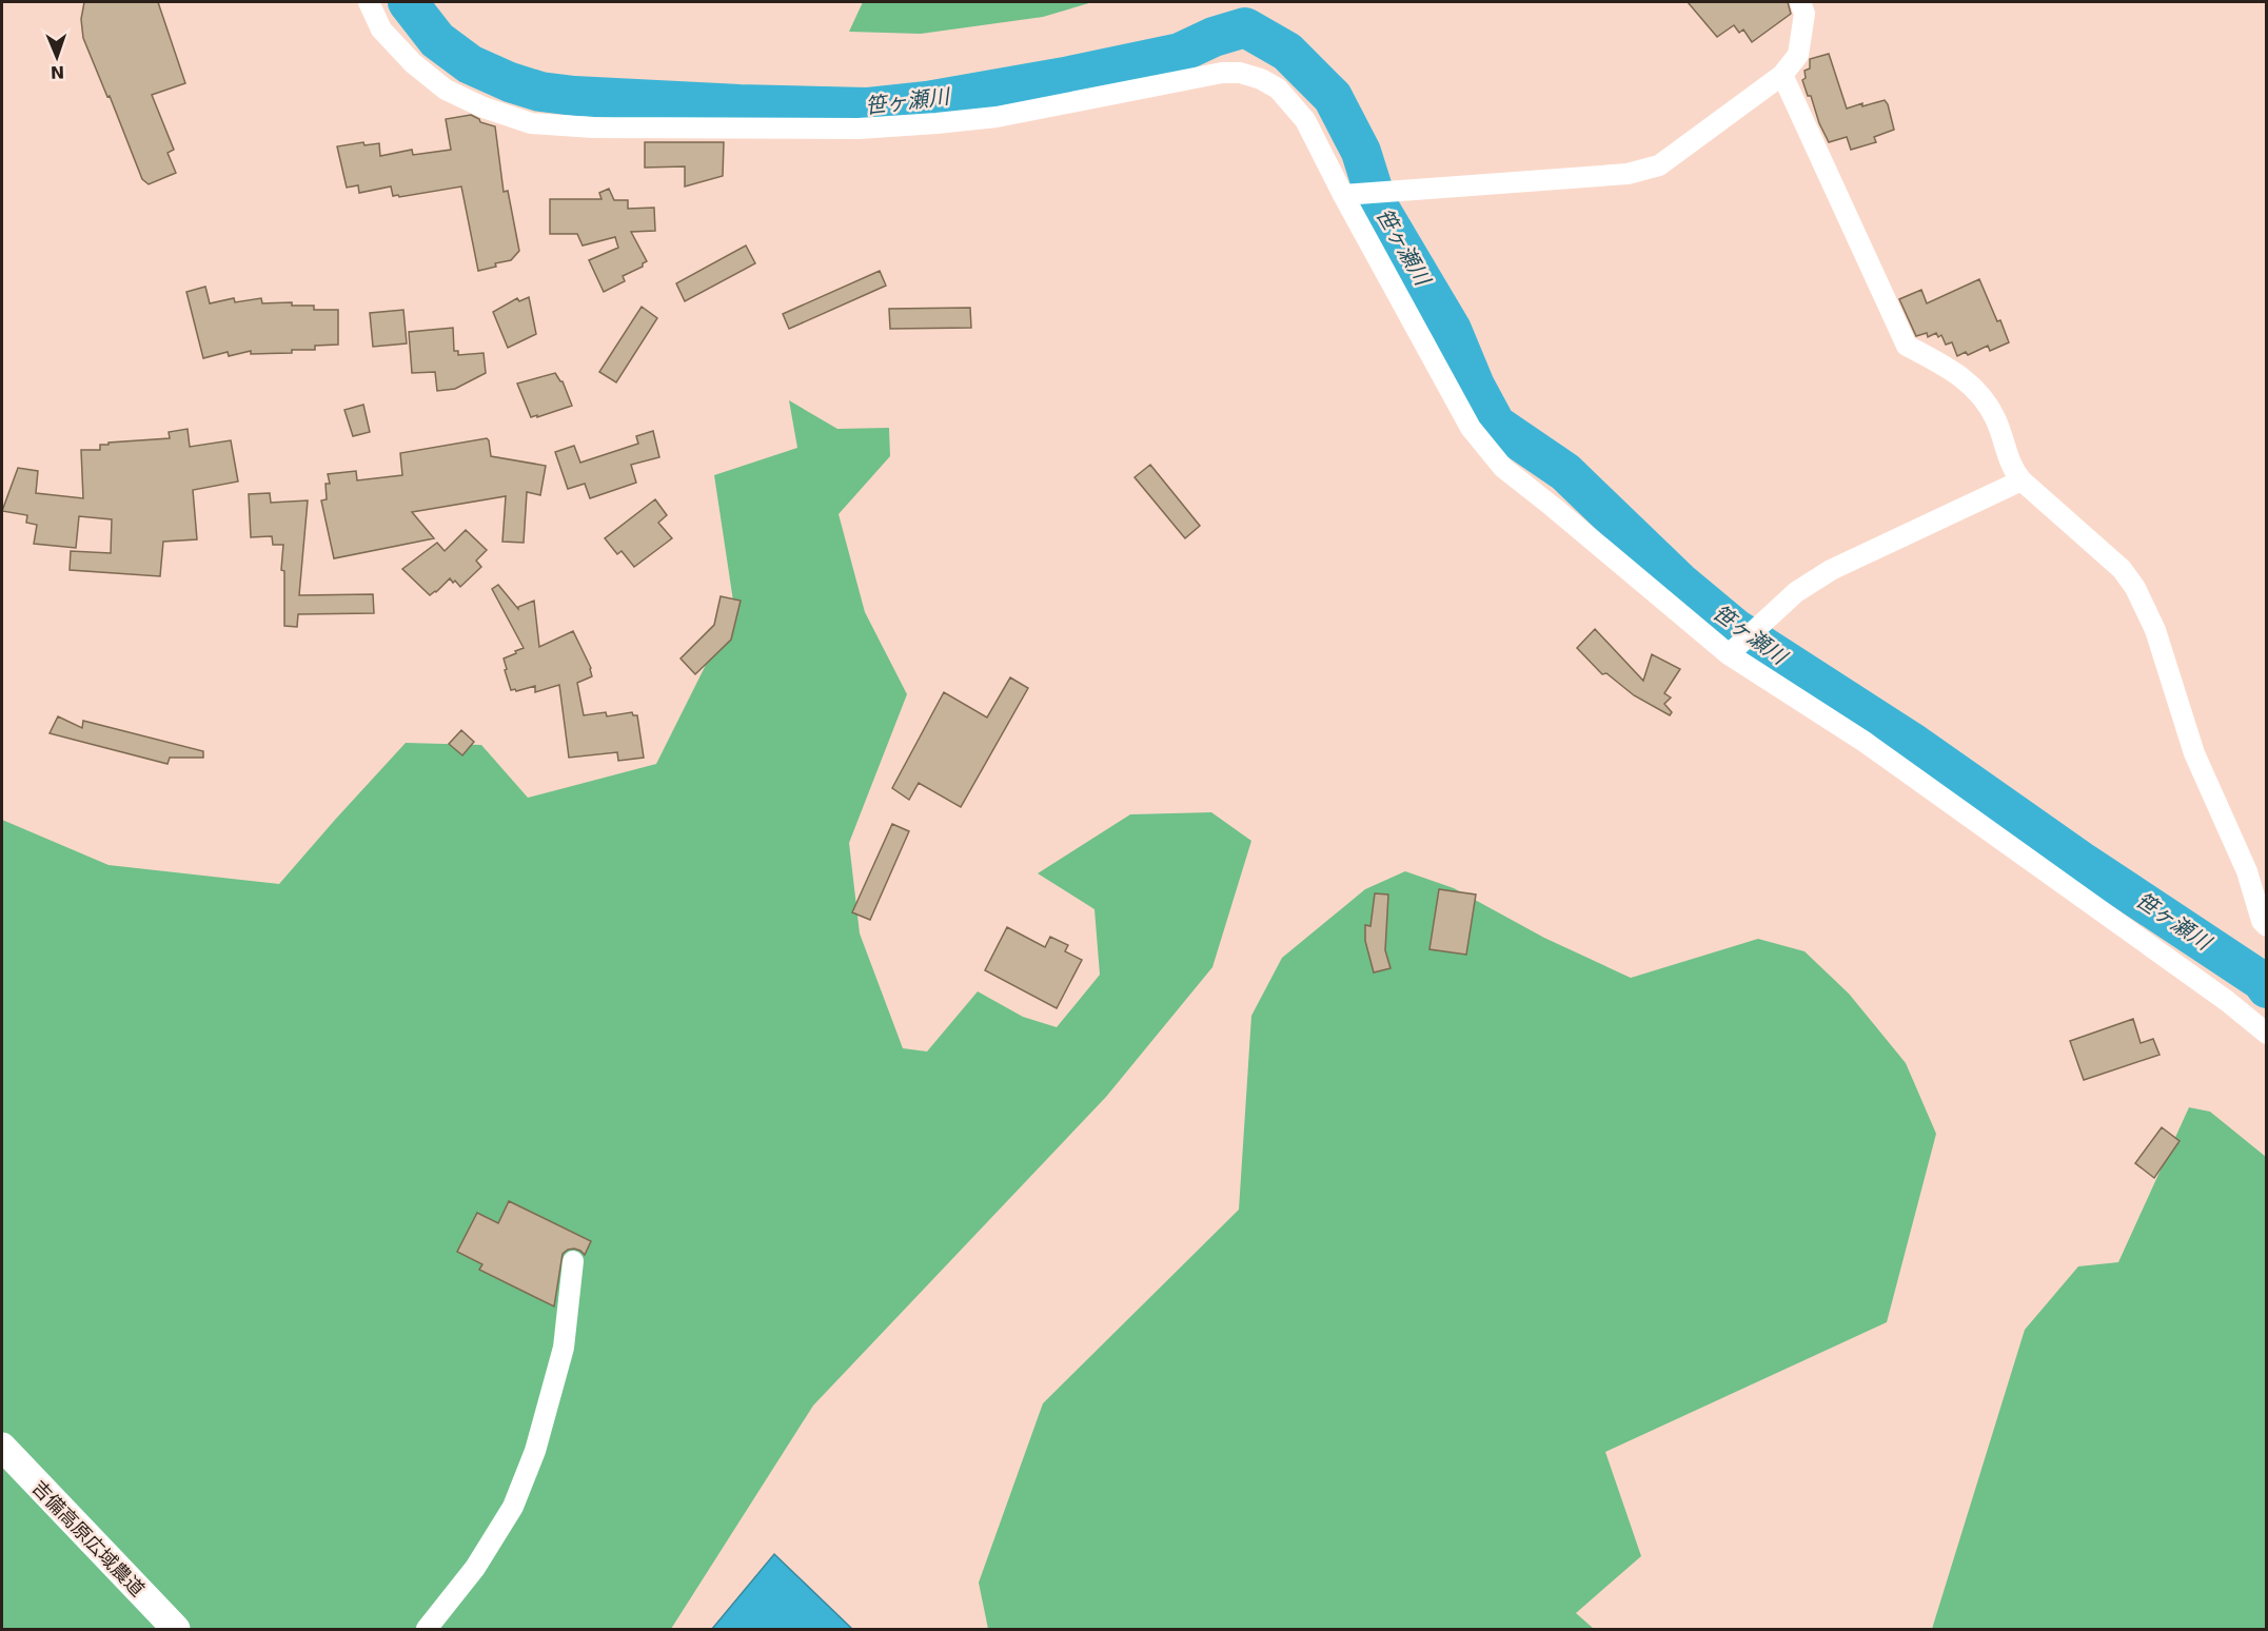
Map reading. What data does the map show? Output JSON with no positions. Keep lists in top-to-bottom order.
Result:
{
  "streets": {
    "street": ["吉備高原広域農道"]
  },
  "water": ["笹ヶ瀬川"],
  "north": "bottom"
}
